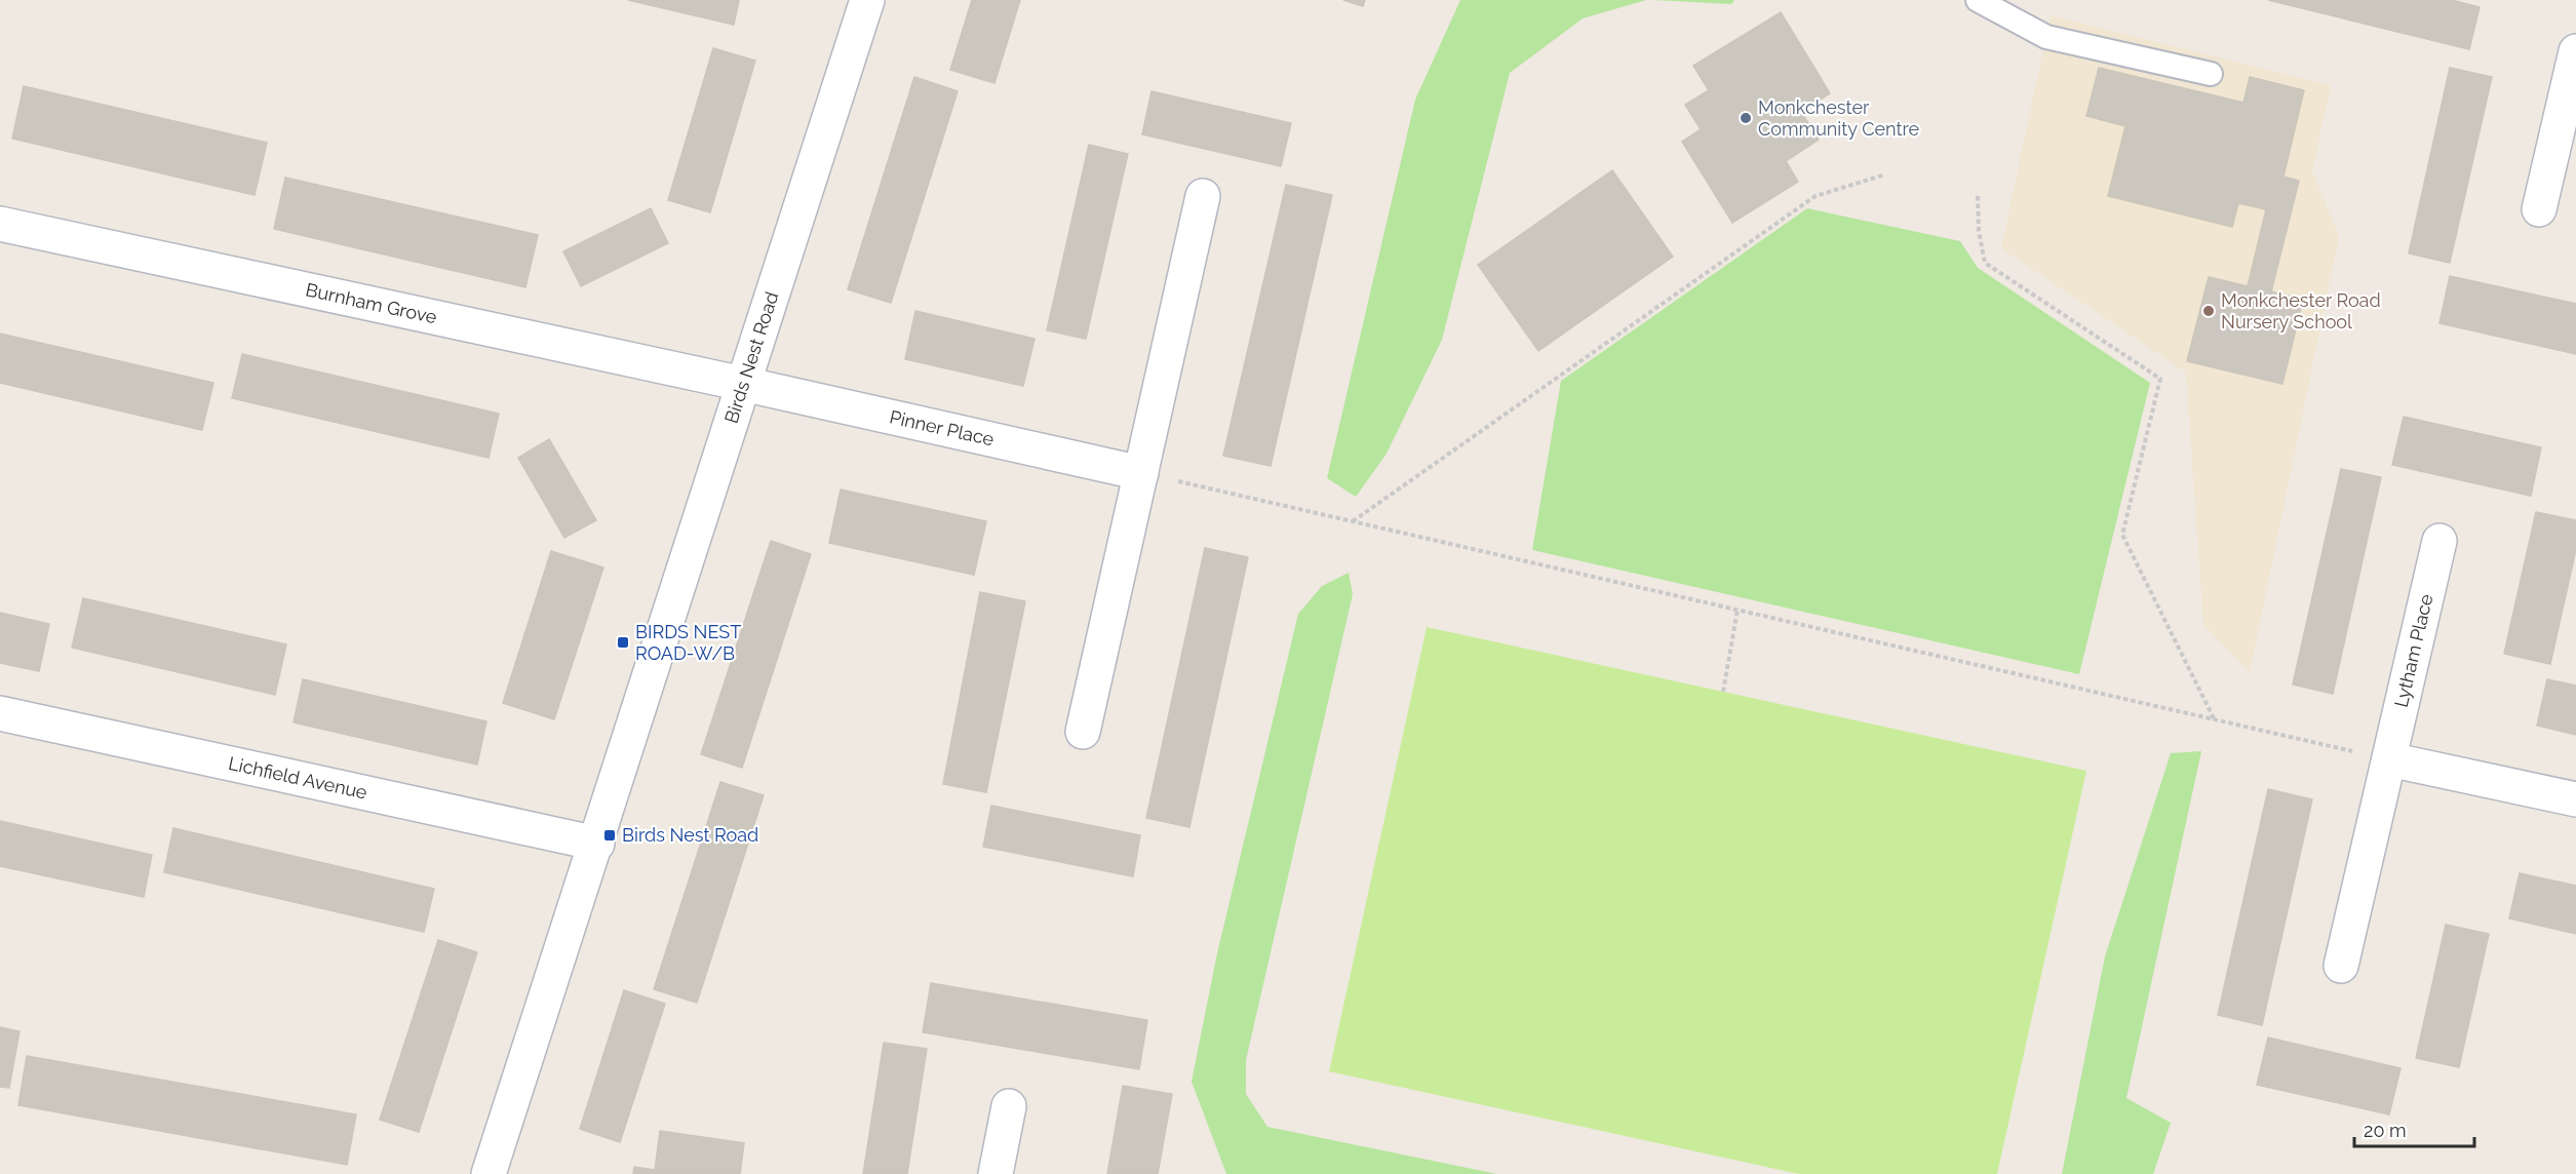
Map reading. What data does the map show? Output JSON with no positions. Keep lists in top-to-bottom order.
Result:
{
  "streets": {
    "street": [
      "Burnham Grove",
      "Birds Nest Road",
      "Pinner Place",
      "Lytham Place",
      "Lichfield Avenue"
    ]
  },
  "crossings": [
    ["Burnham Grove", "Birds Nest Road"],
    ["Burnham Grove", "Pinner Place"],
    ["Birds Nest Road", "Pinner Place"],
    ["Birds Nest Road", "Lichfield Avenue"]
  ],
  "places": {
    "other": ["Monkchester Community Centre", "Monkchester Road Nursery School"],
    "transit": ["BIRDS NEST ROAD-W/B", "Birds Nest Road"]
  },
  "scale_bar": "20 m"
}
